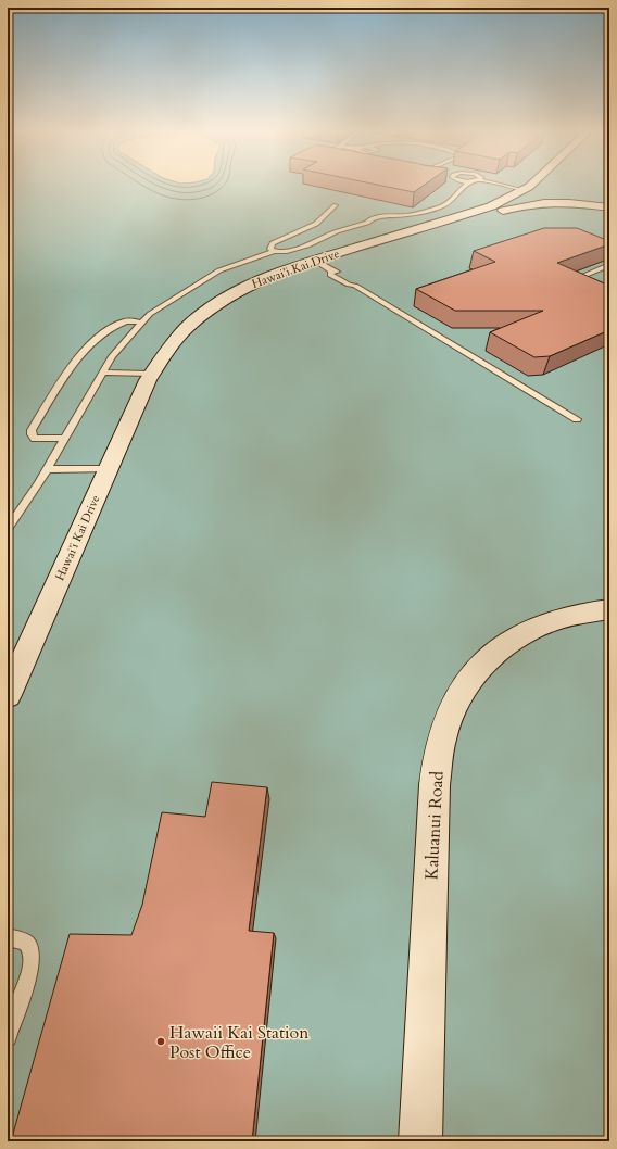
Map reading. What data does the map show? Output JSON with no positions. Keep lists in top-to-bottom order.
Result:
{
  "streets": {
    "main road": ["Hawai’i Kai Drive", "Kaluanui Road"]
  },
  "places": ["Hawaii Kai Station Post Office"]
}
